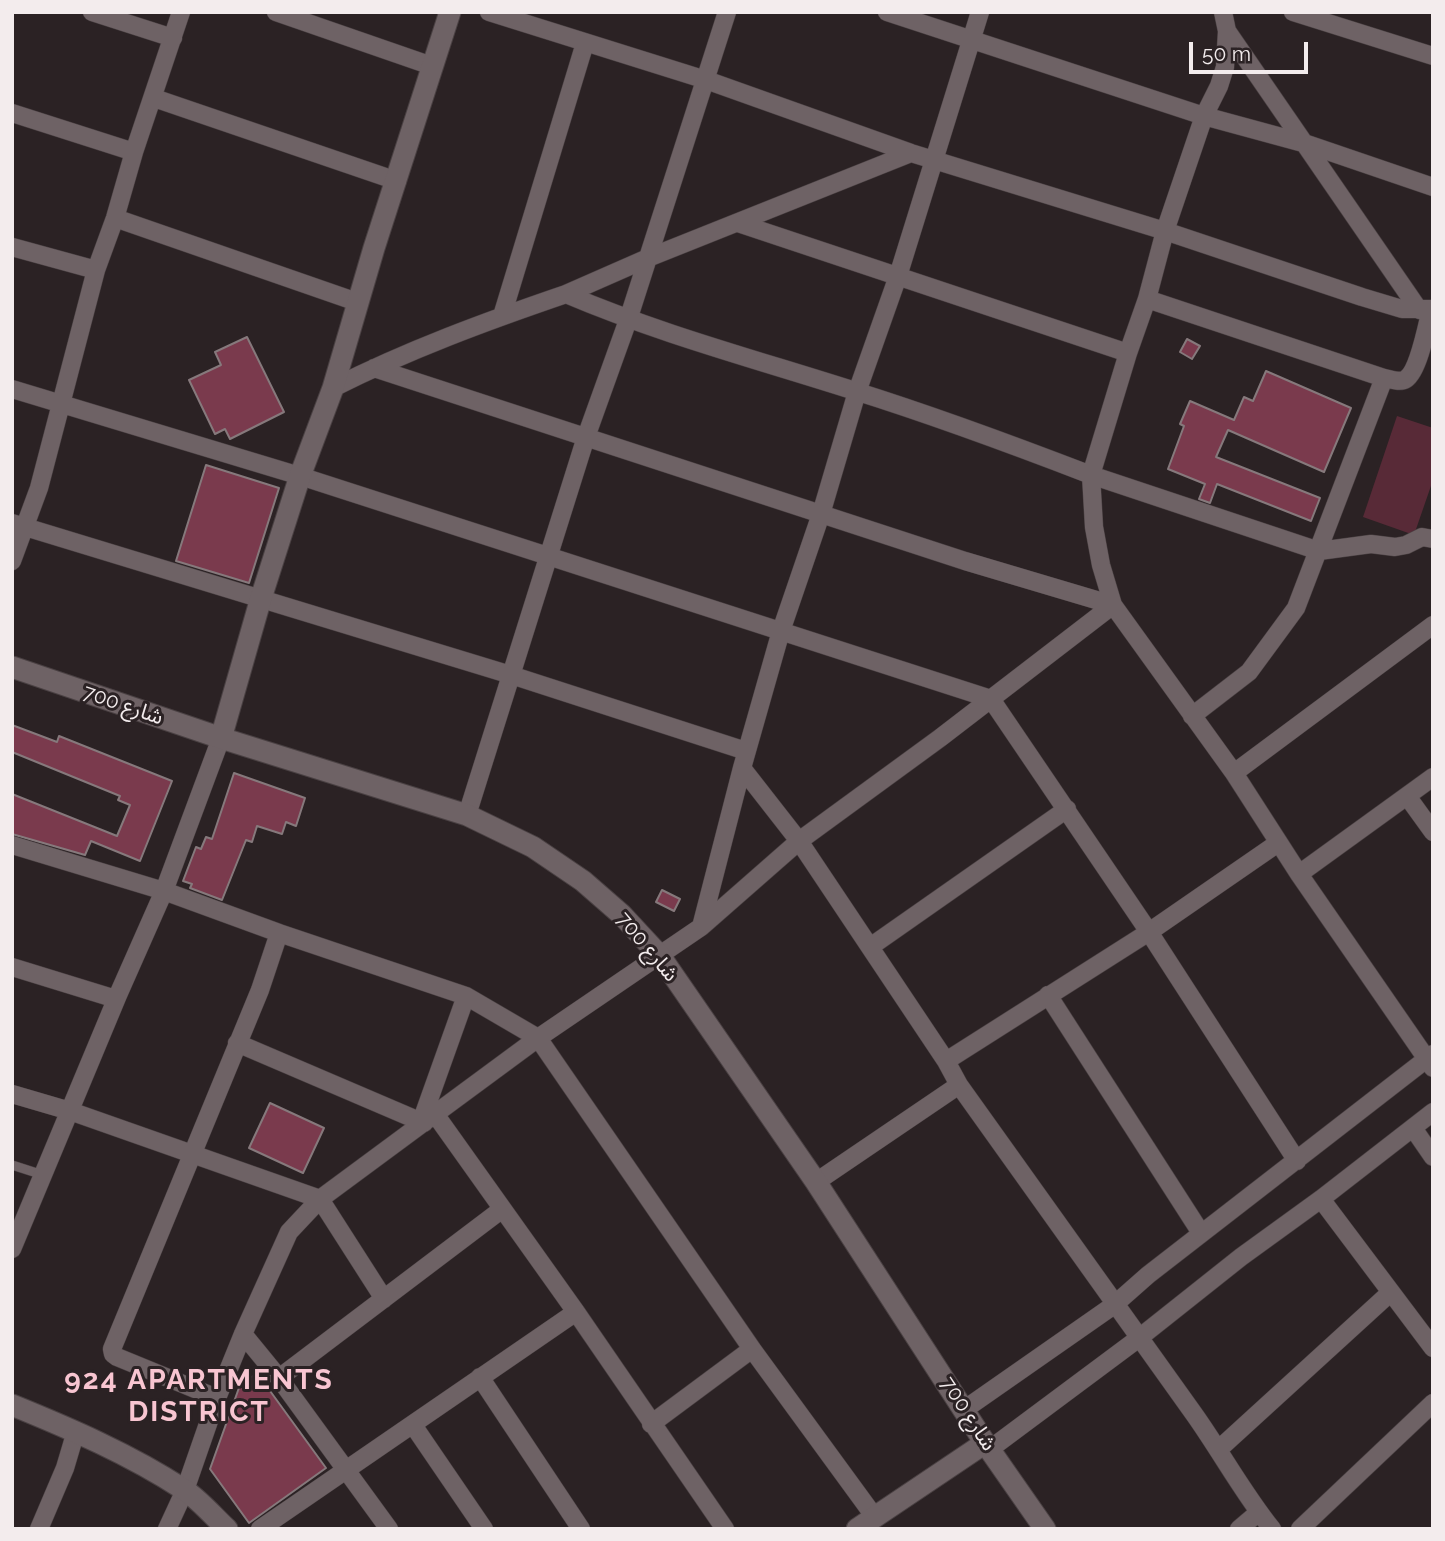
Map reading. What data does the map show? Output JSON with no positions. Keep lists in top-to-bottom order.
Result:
{
  "streets": {
    "main road": ["شارع 700"]
  },
  "districts": ["924 APARTMENTS DISTRICT"],
  "scale_bar": "50 m"
}
